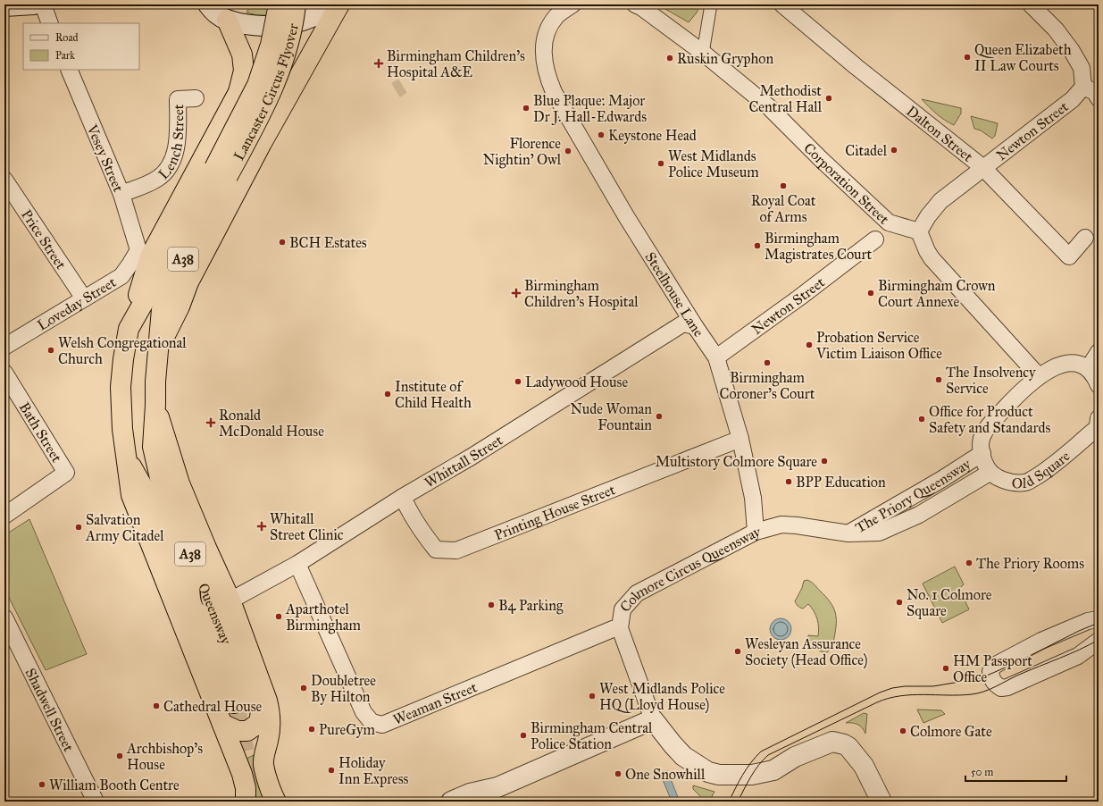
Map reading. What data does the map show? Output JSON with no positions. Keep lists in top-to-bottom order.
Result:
{
  "streets": {
    "highway": ["Lancaster Circus Flyover", "A38", "Queensway"],
    "street": [
      "Newton Street",
      "Dalton Street",
      "Lench Street",
      "Vesey Street",
      "Corporation Street",
      "Price Street",
      "Steelhouse Lane",
      "Loveday Street",
      "Bath Street",
      "Whittall Street",
      "Old Square",
      "The Priory Queensway",
      "Printing House Street",
      "Colmore Circus Queensway",
      "Weaman Street",
      "Shadwell Street"
    ]
  },
  "crossings": [
    ["Lancaster Circus Flyover", "A38"],
    ["Newton Street", "Dalton Street"],
    ["Newton Street", "Corporation Street"],
    ["Newton Street", "Steelhouse Lane"],
    ["Lench Street", "Vesey Street"],
    ["Vesey Street", "Loveday Street"],
    ["Price Street", "Loveday Street"],
    ["A38", "Queensway"],
    ["Steelhouse Lane", "Whittall Street"],
    ["Steelhouse Lane", "Printing House Street"],
    ["Steelhouse Lane", "Colmore Circus Queensway"],
    ["Whittall Street", "Printing House Street"],
    ["Whittall Street", "Weaman Street"],
    ["Old Square", "The Priory Queensway"],
    ["The Priory Queensway", "Colmore Circus Queensway"],
    ["Colmore Circus Queensway", "Weaman Street"]
  ],
  "places": {
    "other": [
      "Queen Elizabeth II Law Courts",
      "Ruskin Gryphon",
      "Methodist Central Hall",
      "Blue Plaque: Major Dr J. Hall-Edwards",
      "Keystone Head",
      "Citadel",
      "Florence Nightin' Owl",
      "West Midlands Police Museum",
      "Royal Coat of Arms",
      "BCH Estates",
      "Birmingham Magistrates Court",
      "Birmingham Crown Court Annexe",
      "Probation Service Victim Liaison Office",
      "Welsh Congregational Church",
      "Birmingham Coroner's Court",
      "The Insolvency Service",
      "Ladywood House",
      "Institute of Child Health",
      "Nude Woman Fountain",
      "Office for Product Safety and Standards",
      "Multistory Colmore Square",
      "BPP Education",
      "Salvation Army Citadel",
      "The Priory Rooms",
      "No. 1 Colmore Square",
      "B4 Parking",
      "Aparthotel Birmingham",
      "Wesleyan Assurance Society (Head Office)",
      "HM Passport Office",
      "Doubletree By Hilton",
      "West Midlands Police HQ (Lloyd House)",
      "Cathedral House",
      "PureGym",
      "Colmore Gate",
      "Birmingham Central Police Station",
      "Archbishop's House",
      "Holiday Inn Express",
      "One Snowhill",
      "William Booth Centre"
    ],
    "health": [
      "Birmingham Children's Hospital A&E",
      "Birmingham Children's Hospital",
      "Ronald McDonald House",
      "Whitall Street Clinic"
    ]
  },
  "legend": ["Road", "Park"],
  "scale_bar": "50 m"
}
